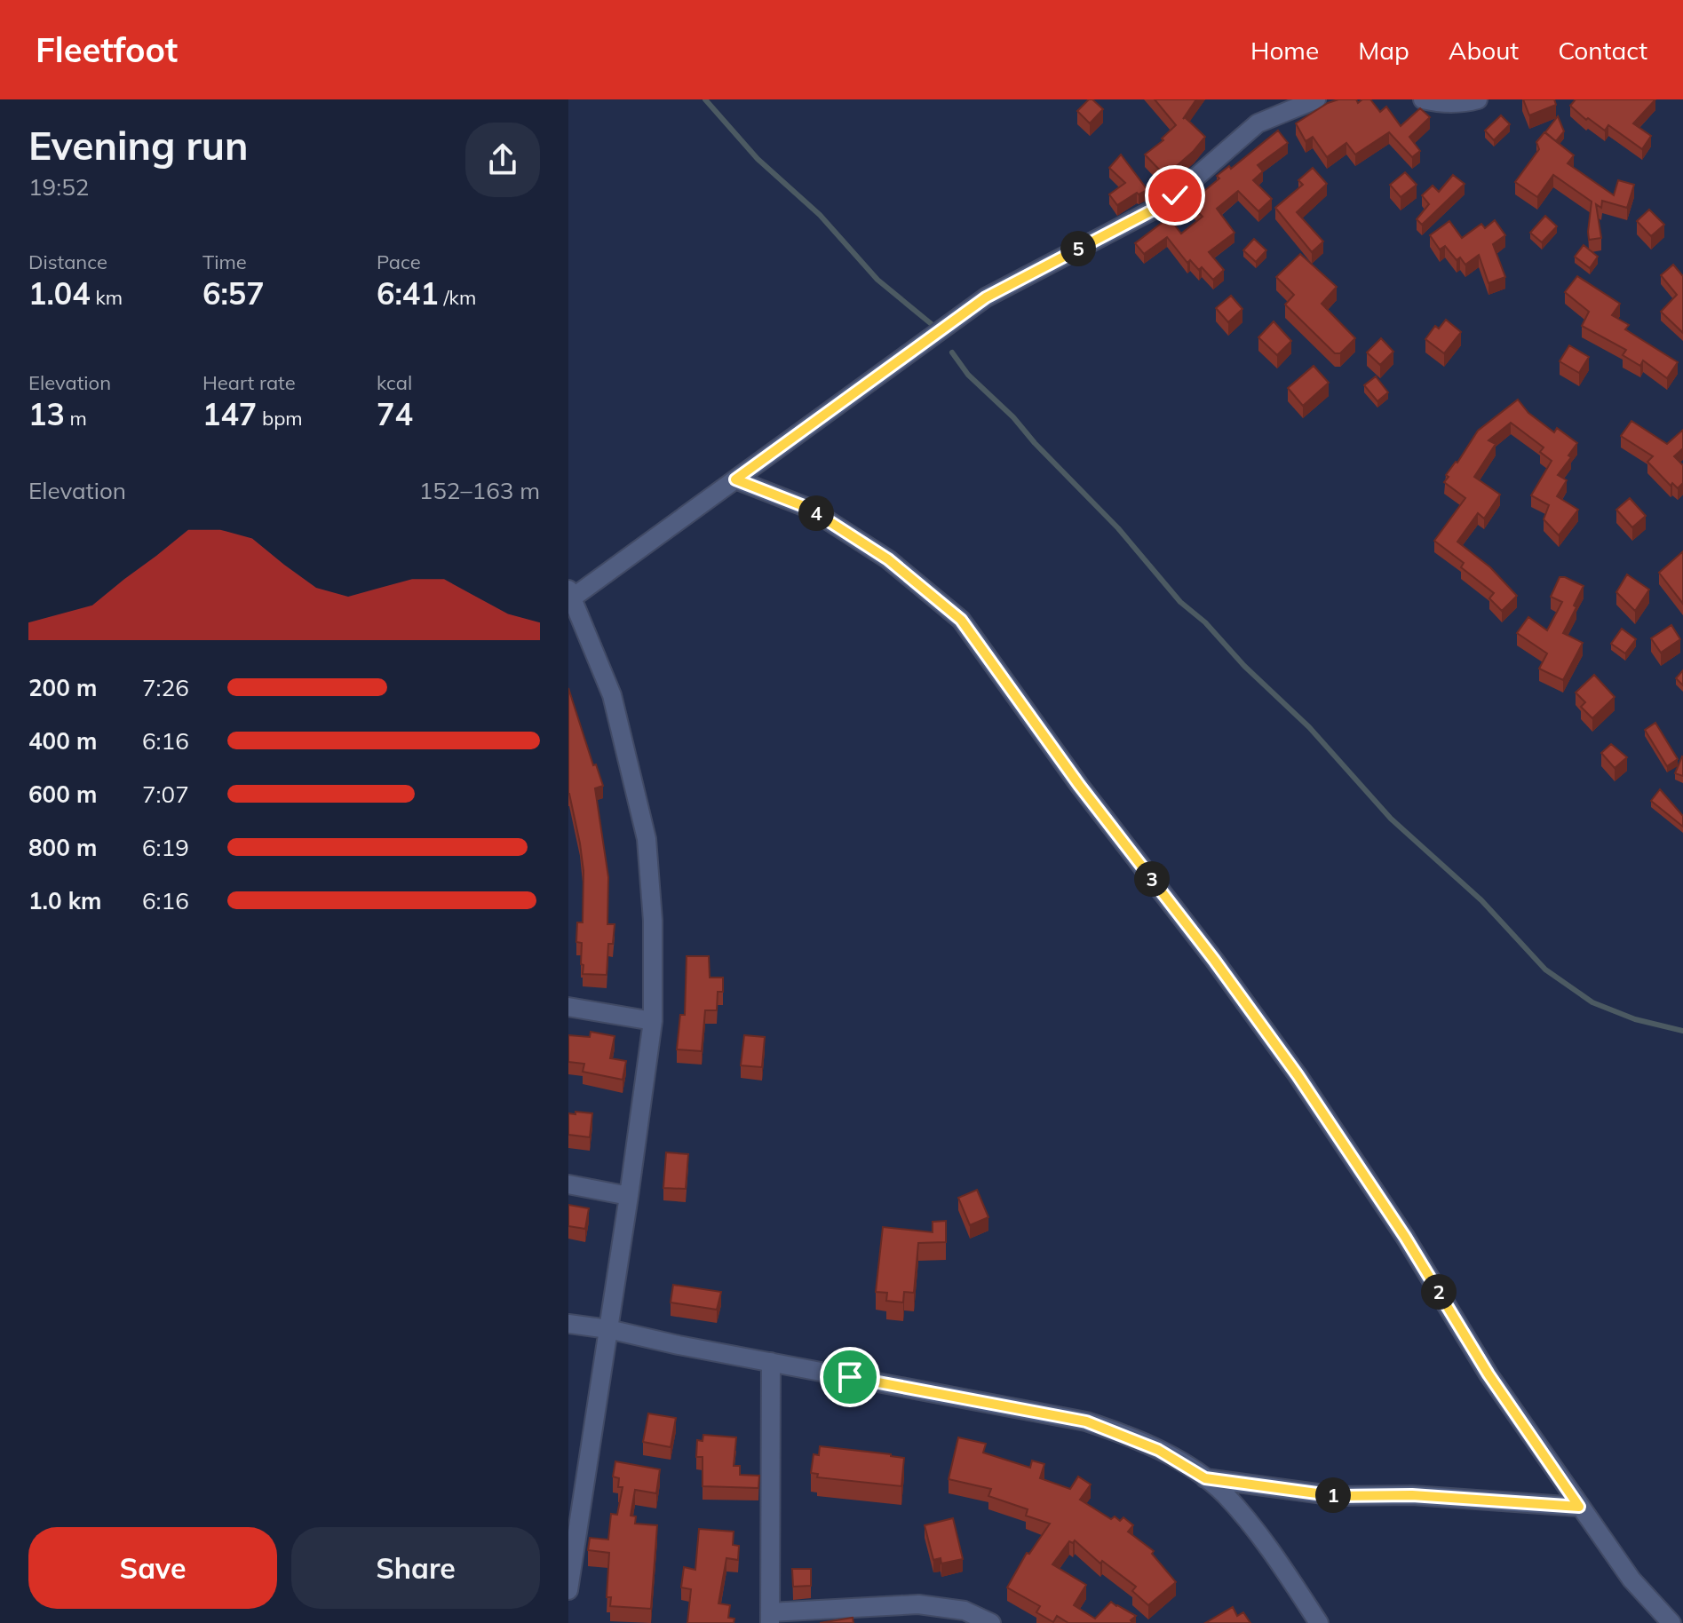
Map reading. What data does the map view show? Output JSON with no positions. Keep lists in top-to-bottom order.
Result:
{
  "page": {
    "header": "Fleetfoot",
    "nav": [
      "Home",
      "Map",
      "About",
      "Contact"
    ],
    "heading": ["Evening run", "19:52"],
    "stats": [
      ["Distance", "1.04 km"],
      ["Time", "6:57"],
      ["Pace", "6:41 /km"],
      ["Elevation", "13 m"],
      ["Heart rate", "147 bpm"],
      ["kcal", "74"]
    ],
    "pins": [
      "5",
      "4",
      "3",
      "2",
      "1"
    ],
    "chart": ["Elevation", "152–163 m"],
    "list": [
      {
        "name": "200 m",
        "note": "7:26"
      },
      {
        "name": "400 m",
        "note": "6:16"
      },
      {
        "name": "600 m",
        "note": "7:07"
      },
      {
        "name": "800 m",
        "note": "6:19"
      },
      {
        "name": "1.0 km",
        "note": "6:16"
      }
    ],
    "buttons": ["Save", "Share"]
  }
}
